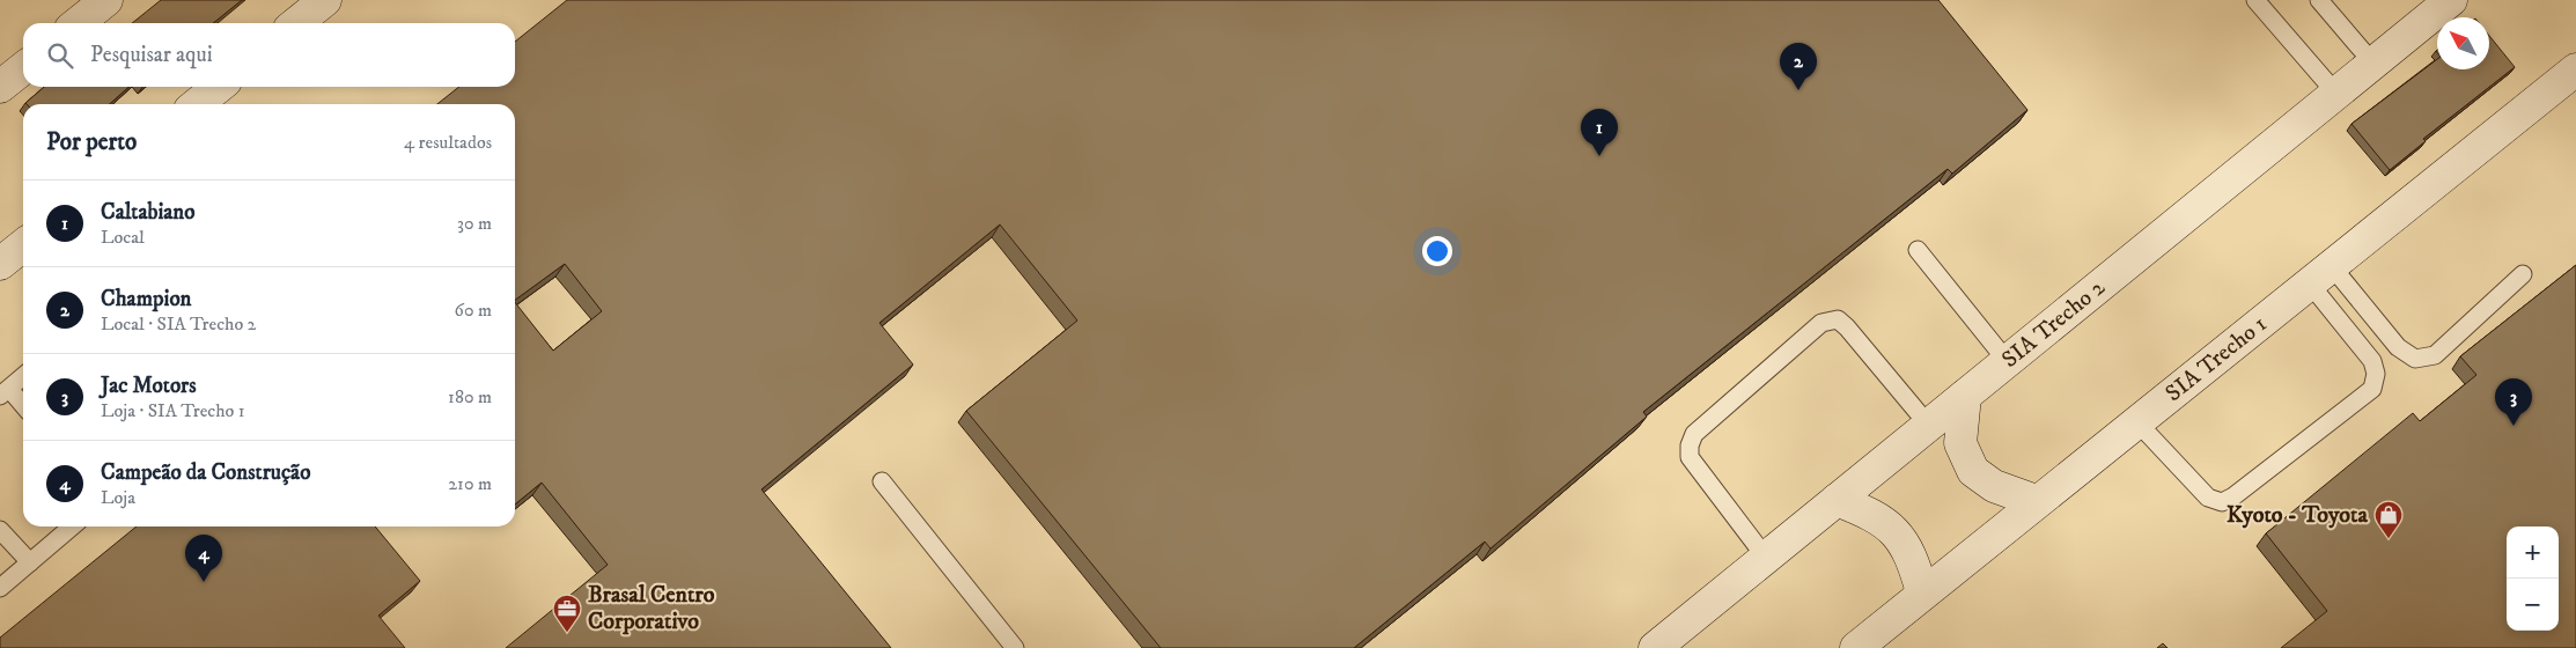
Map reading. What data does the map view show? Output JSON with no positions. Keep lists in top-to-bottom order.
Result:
{
  "streets": {
    "main road": ["SIA Trecho 2", "SIA Trecho 1"]
  },
  "places": {
    "shop": ["Kyoto - Toyota"],
    "office": ["Brasal Centro Corporativo"]
  },
  "north": "top left",
  "page": {
    "search": "Pesquisar aqui",
    "pins": [
      "2",
      "1",
      "3",
      "4"
    ],
    "heading": ["Por perto", "4 resultados"],
    "list": [
      {
        "mark": "1",
        "name": "Caltabiano",
        "note": "Local",
        "value": "30 m"
      },
      {
        "mark": "2",
        "name": "Champion",
        "note": "Local · SIA Trecho 2",
        "value": "60 m"
      },
      {
        "mark": "3",
        "name": "Jac Motors",
        "note": "Loja · SIA Trecho 1",
        "value": "180 m"
      },
      {
        "mark": "4",
        "name": "Campeão da Construção",
        "note": "Loja",
        "value": "210 m"
      }
    ],
    "map_buttons": ["+", "−"]
  }
}
